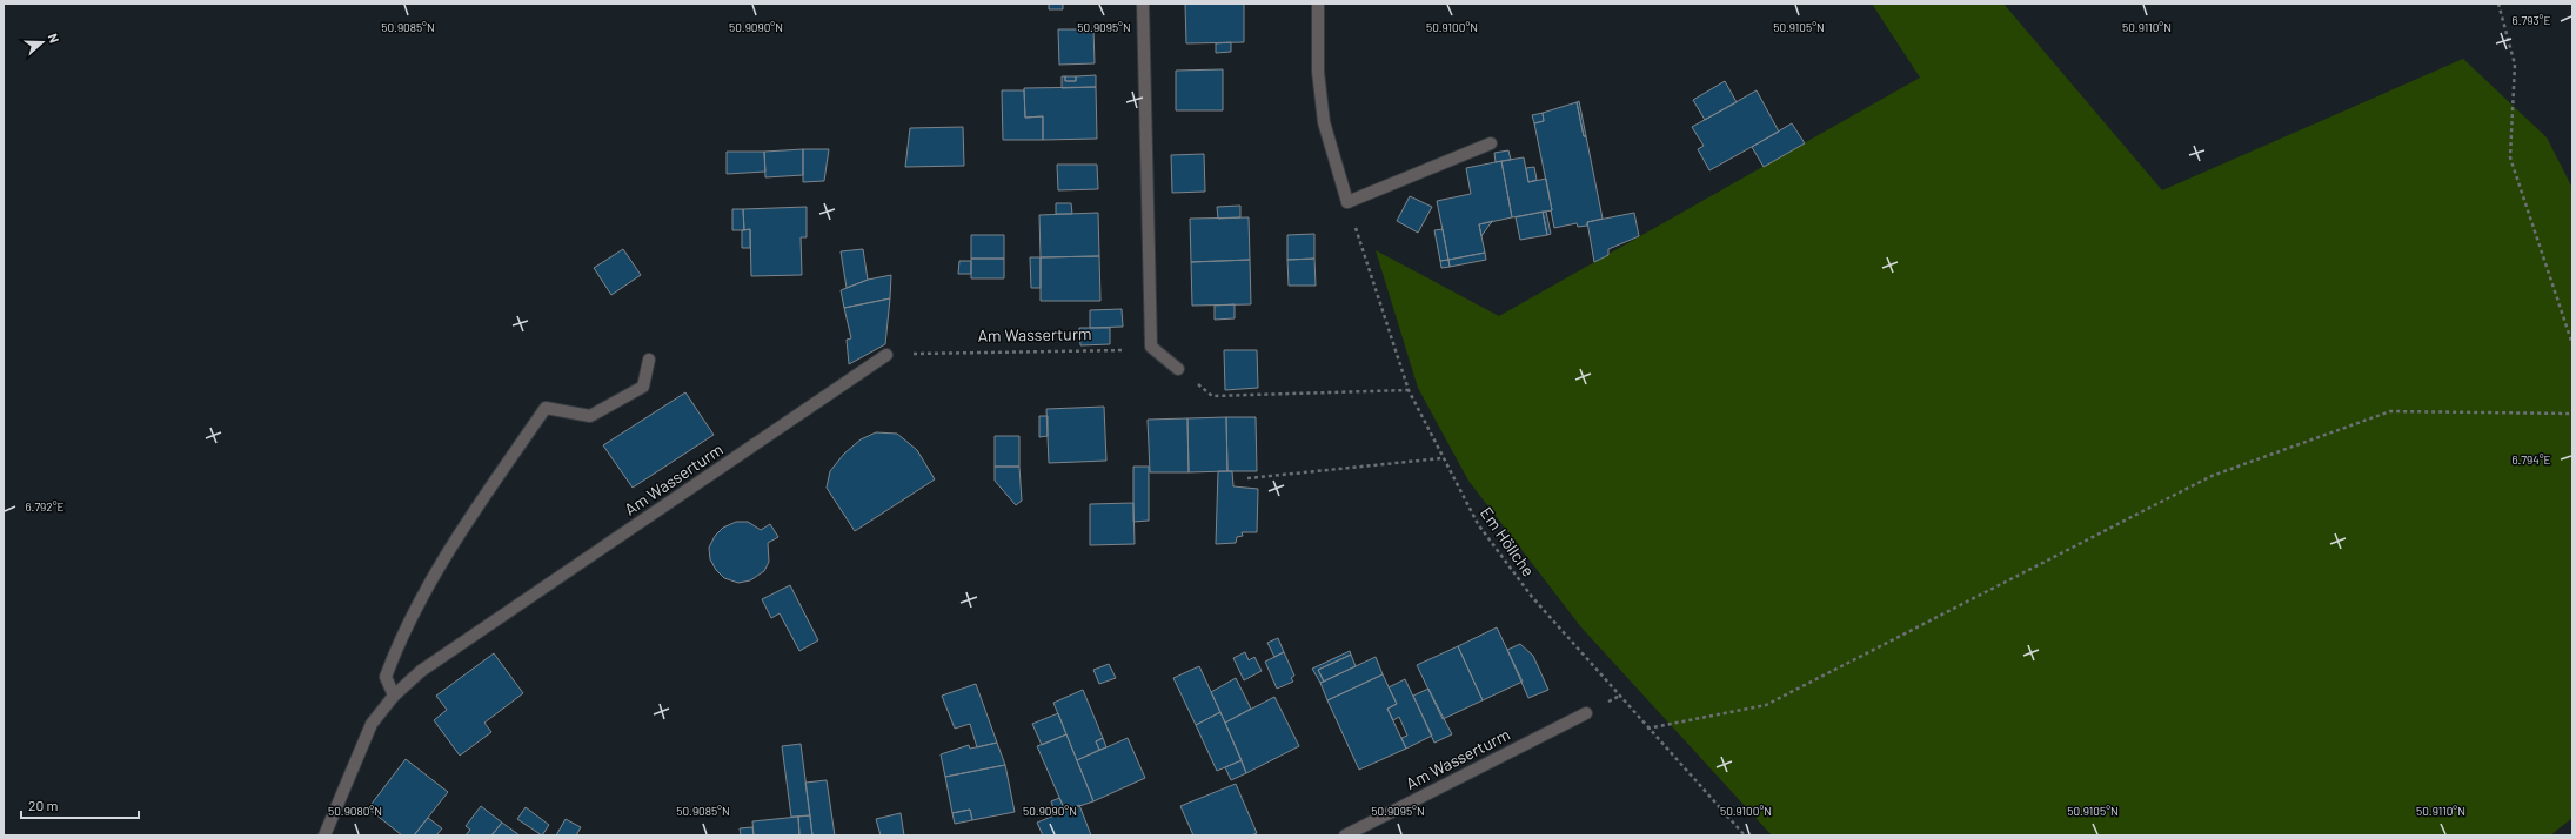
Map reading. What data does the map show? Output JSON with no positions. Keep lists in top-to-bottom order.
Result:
{
  "streets": {
    "street": ["Am Wasserturm"],
    "path": ["Em Höllche"]
  },
  "scale_bar": "20 m",
  "north": "right",
  "coordinates": [
    "6.793°E",
    "50.9085°N",
    "50.9090°N",
    "50.9095°N",
    "50.9100°N",
    "50.9105°N",
    "50.9110°N",
    "6.794°E",
    "6.792°E",
    "50.9080°N"
  ]
}
